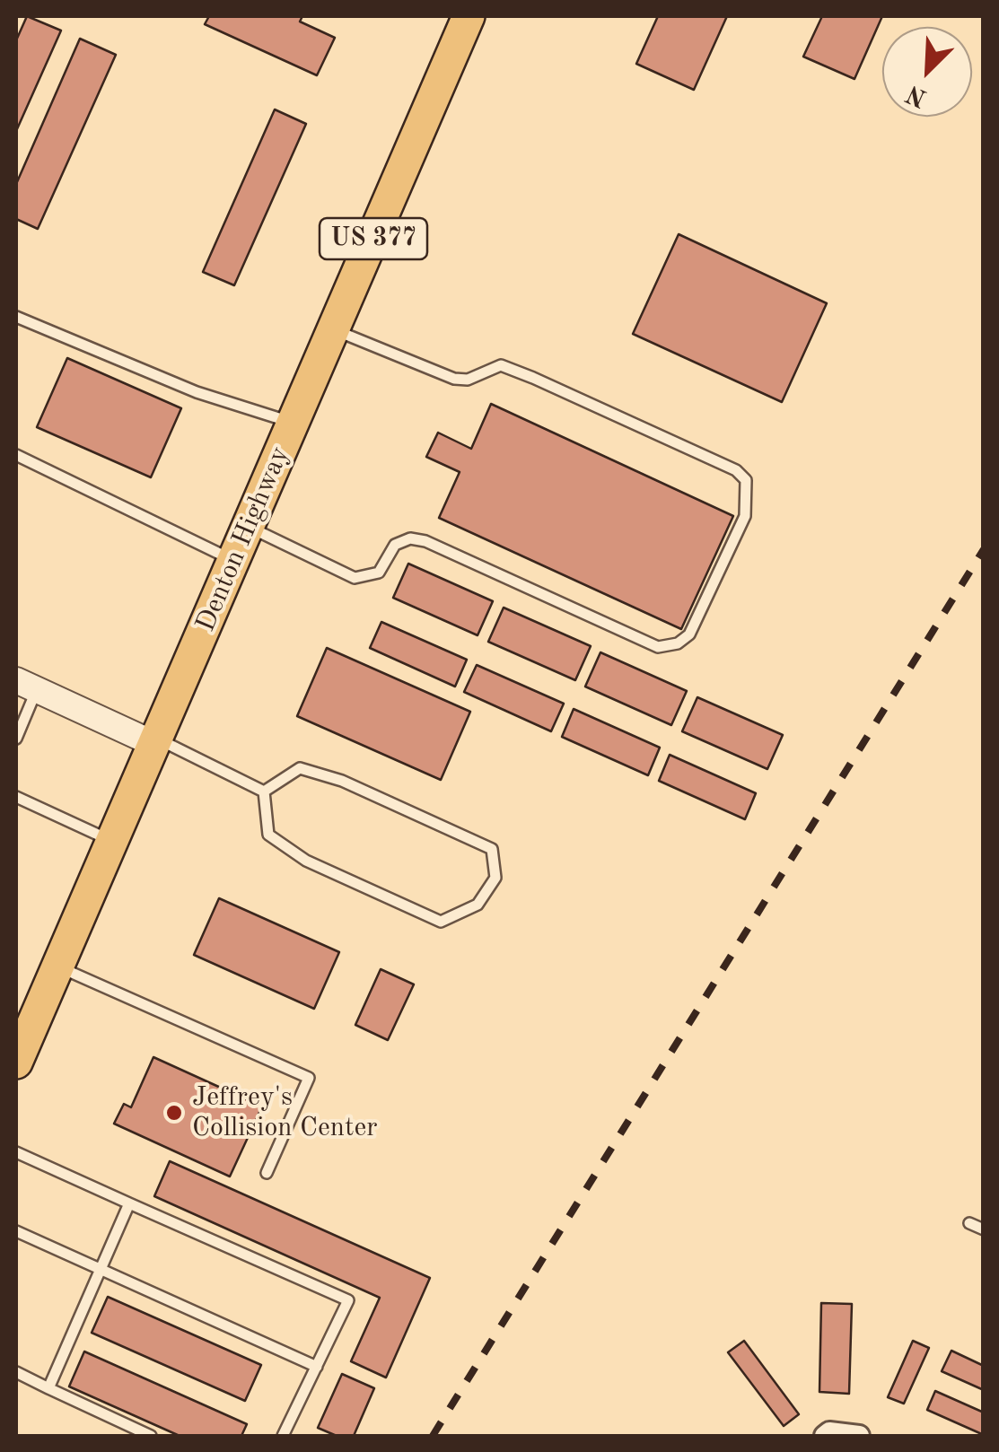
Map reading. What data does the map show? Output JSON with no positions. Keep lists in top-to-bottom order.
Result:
{
  "streets": {
    "main road": ["US 377", "Denton Highway"]
  },
  "places": ["Jeffrey's Collision Center"],
  "north": "bottom left"
}
